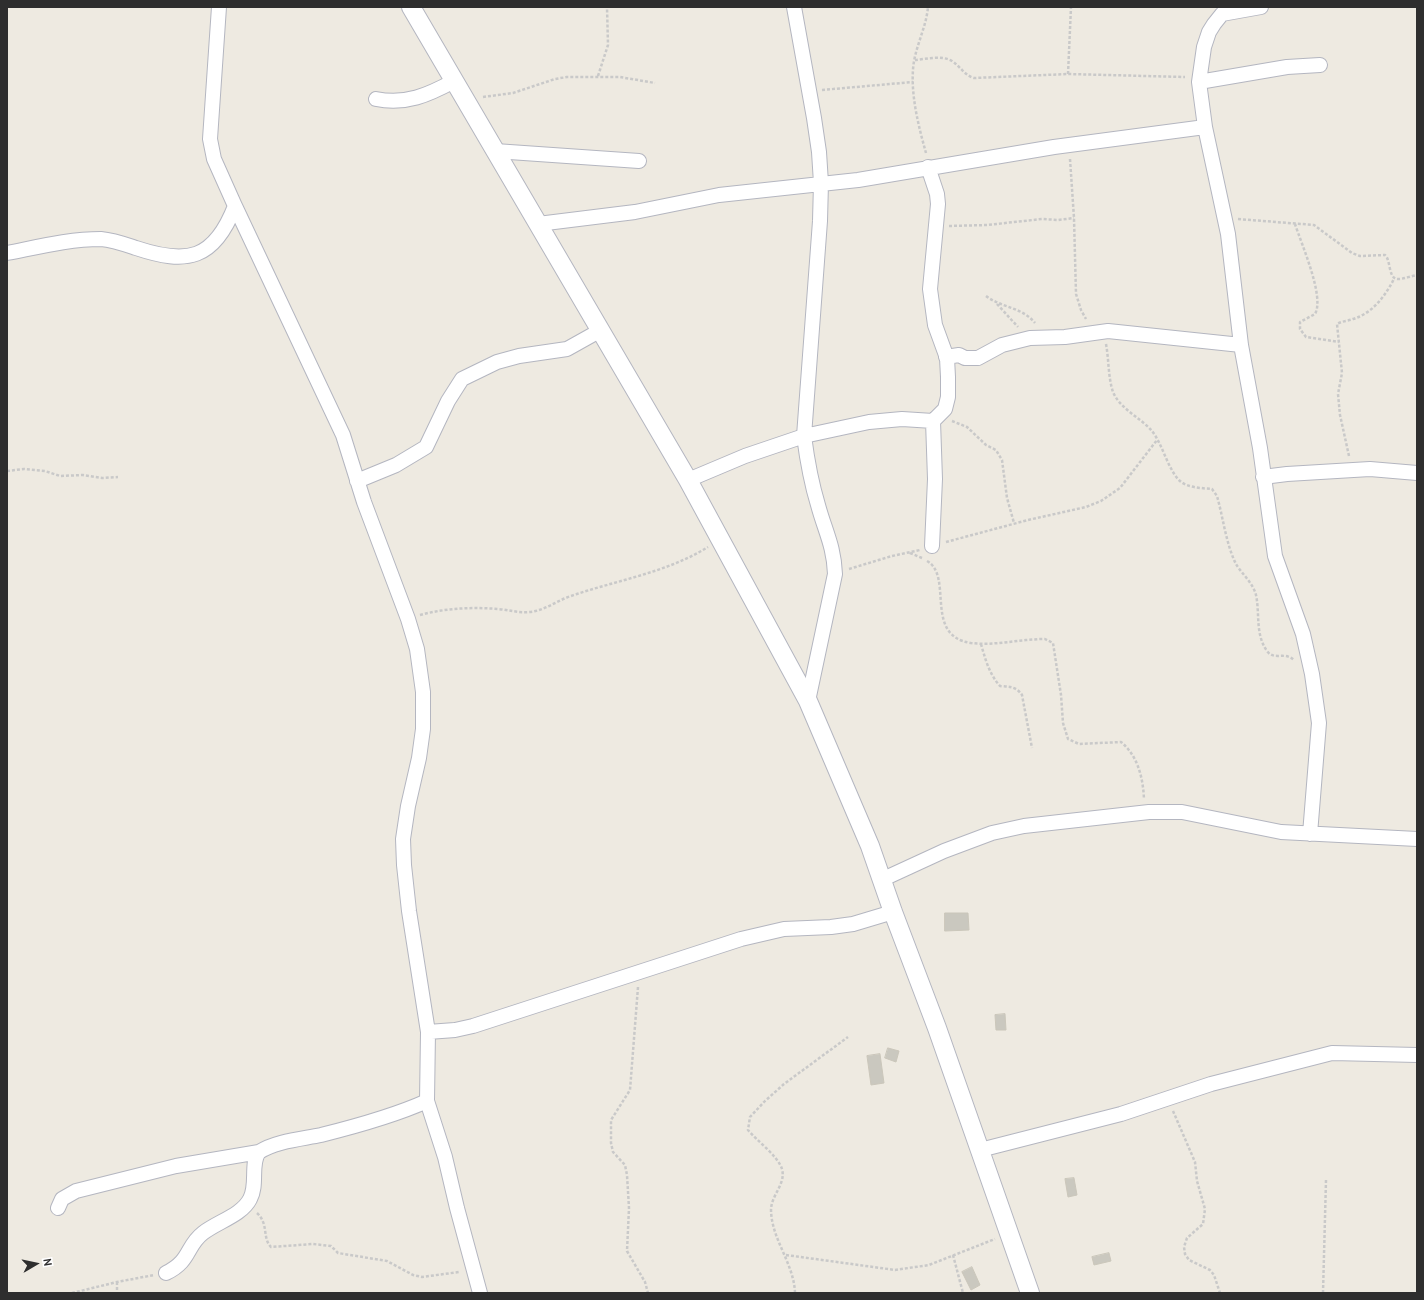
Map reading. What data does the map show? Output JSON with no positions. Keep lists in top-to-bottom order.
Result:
{
  "north": "right"
}
